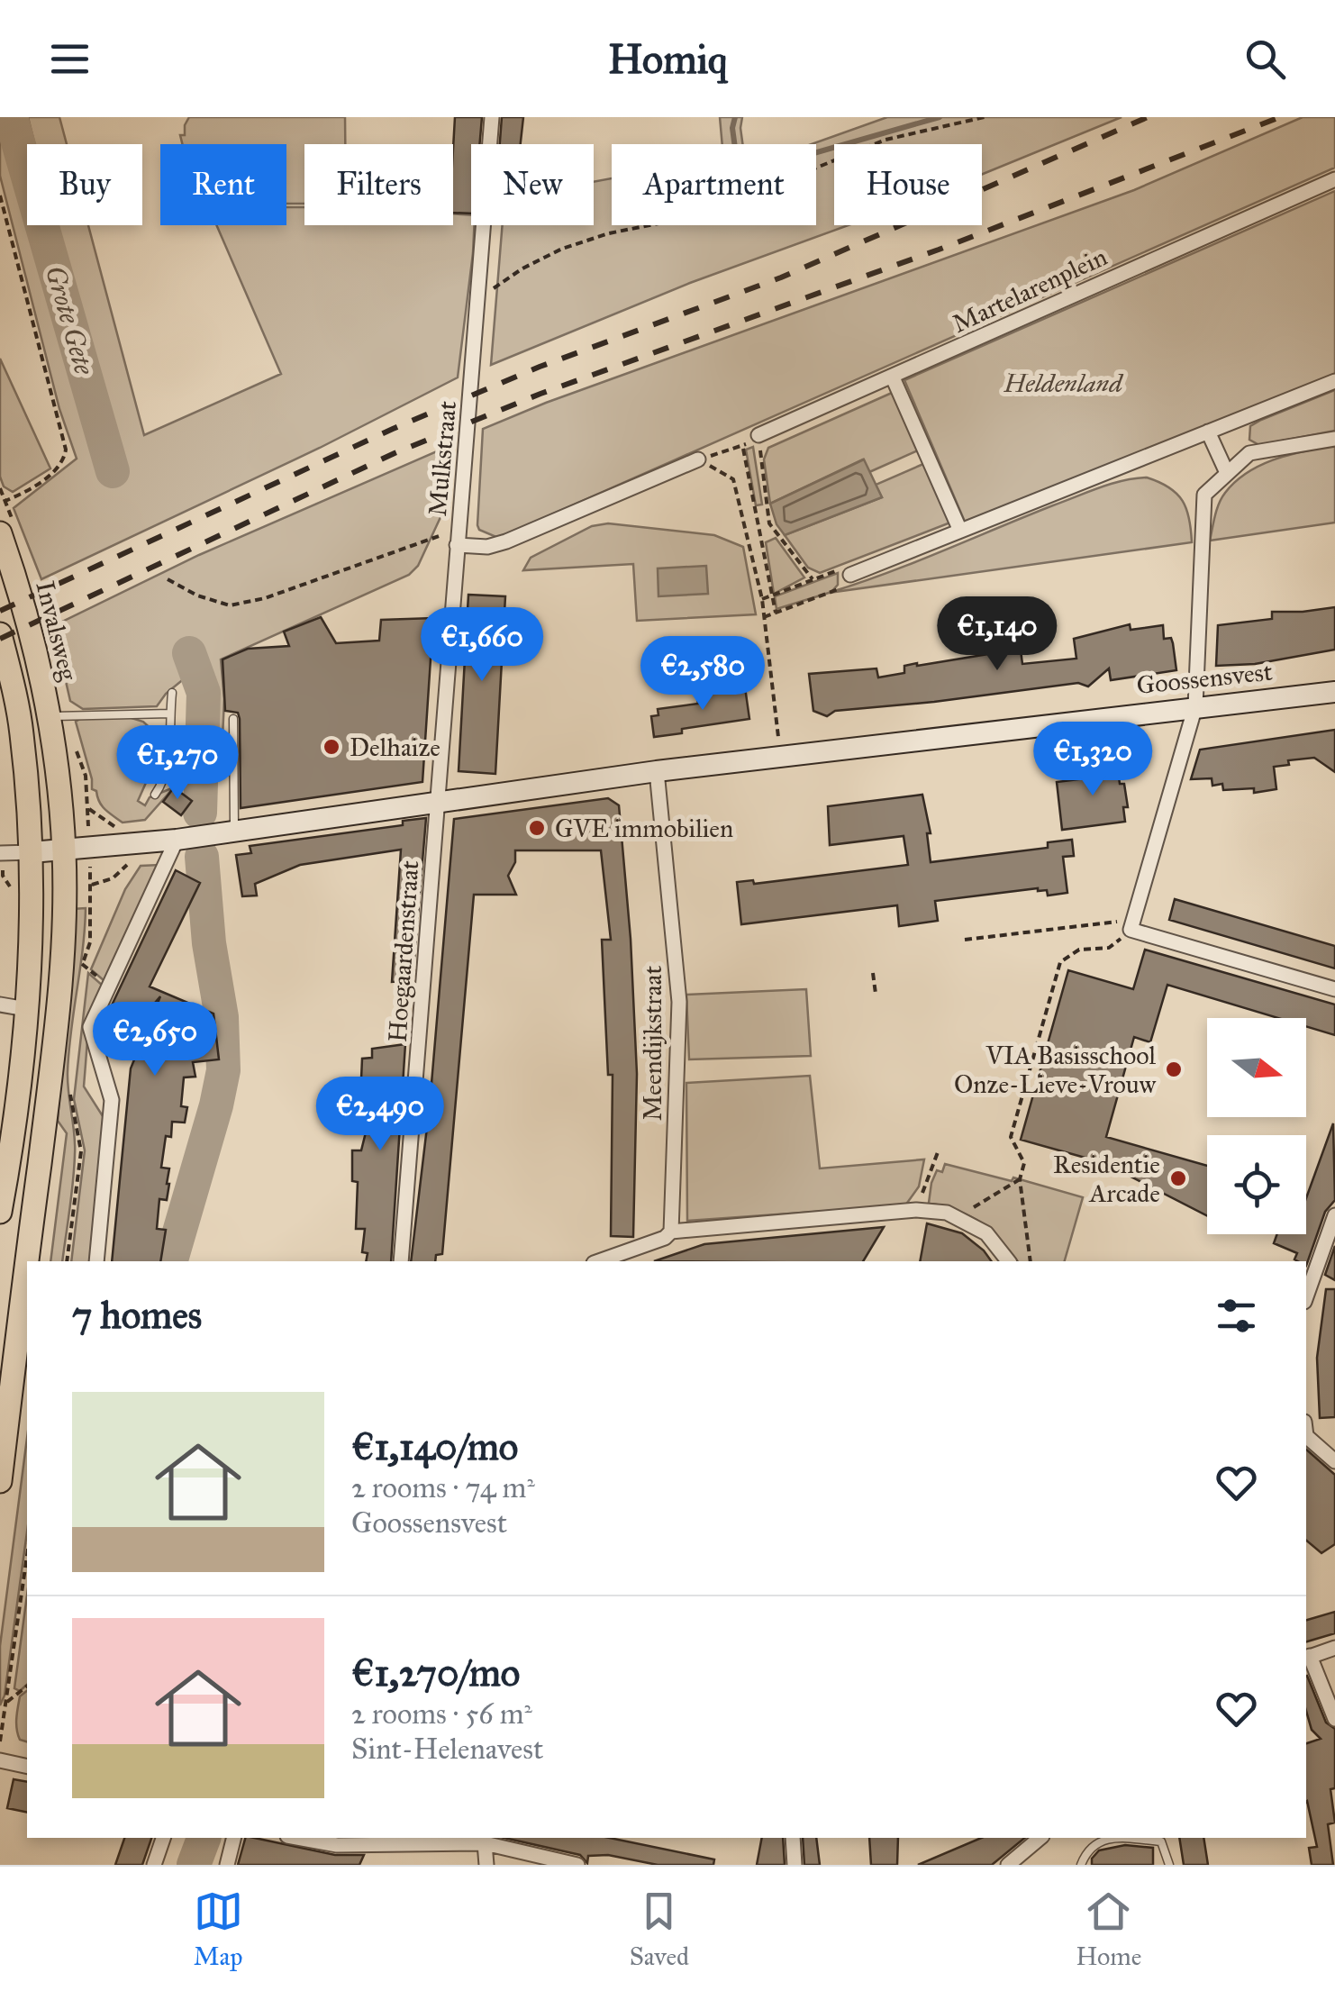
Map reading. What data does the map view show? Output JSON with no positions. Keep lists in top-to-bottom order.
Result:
{
  "streets": {
    "main road": ["Invalsweg"],
    "street": [
      "Martelarenplein",
      "Mulkstraat",
      "Goossensvest",
      "Hoegaardenstraat",
      "Meendijkstraat"
    ]
  },
  "crossings": [
    ["Mulkstraat", "Goossensvest"],
    ["Mulkstraat", "Hoegaardenstraat"],
    ["Invalsweg", "Goossensvest"],
    ["Goossensvest", "Hoegaardenstraat"],
    ["Goossensvest", "Meendijkstraat"]
  ],
  "water": ["Grote Gete"],
  "parks": ["Heldenland"],
  "places": [
    "Delhaize",
    "GVE immobilien",
    "VIA Basisschool Onze-Lieve-Vrouw",
    "Residentie Arcade"
  ],
  "north": "right",
  "page": {
    "header": "Homiq",
    "chip": [
      "Buy",
      "Rent",
      "Filters",
      "New",
      "Apartment",
      "House"
    ],
    "price": [
      "€1,140",
      "€1,660",
      "€2,580",
      "€1,320",
      "€1,270",
      "€2,650",
      "€2,490"
    ],
    "heading": "7 homes",
    "list": [
      {
        "name": "€1,140/mo",
        "note": "2 rooms · 74 m² · Goossensvest"
      },
      {
        "name": "€1,270/mo",
        "note": "2 rooms · 56 m² · Sint-Helenavest"
      }
    ],
    "tabs": ["Map", "Saved", "Home"]
  }
}
